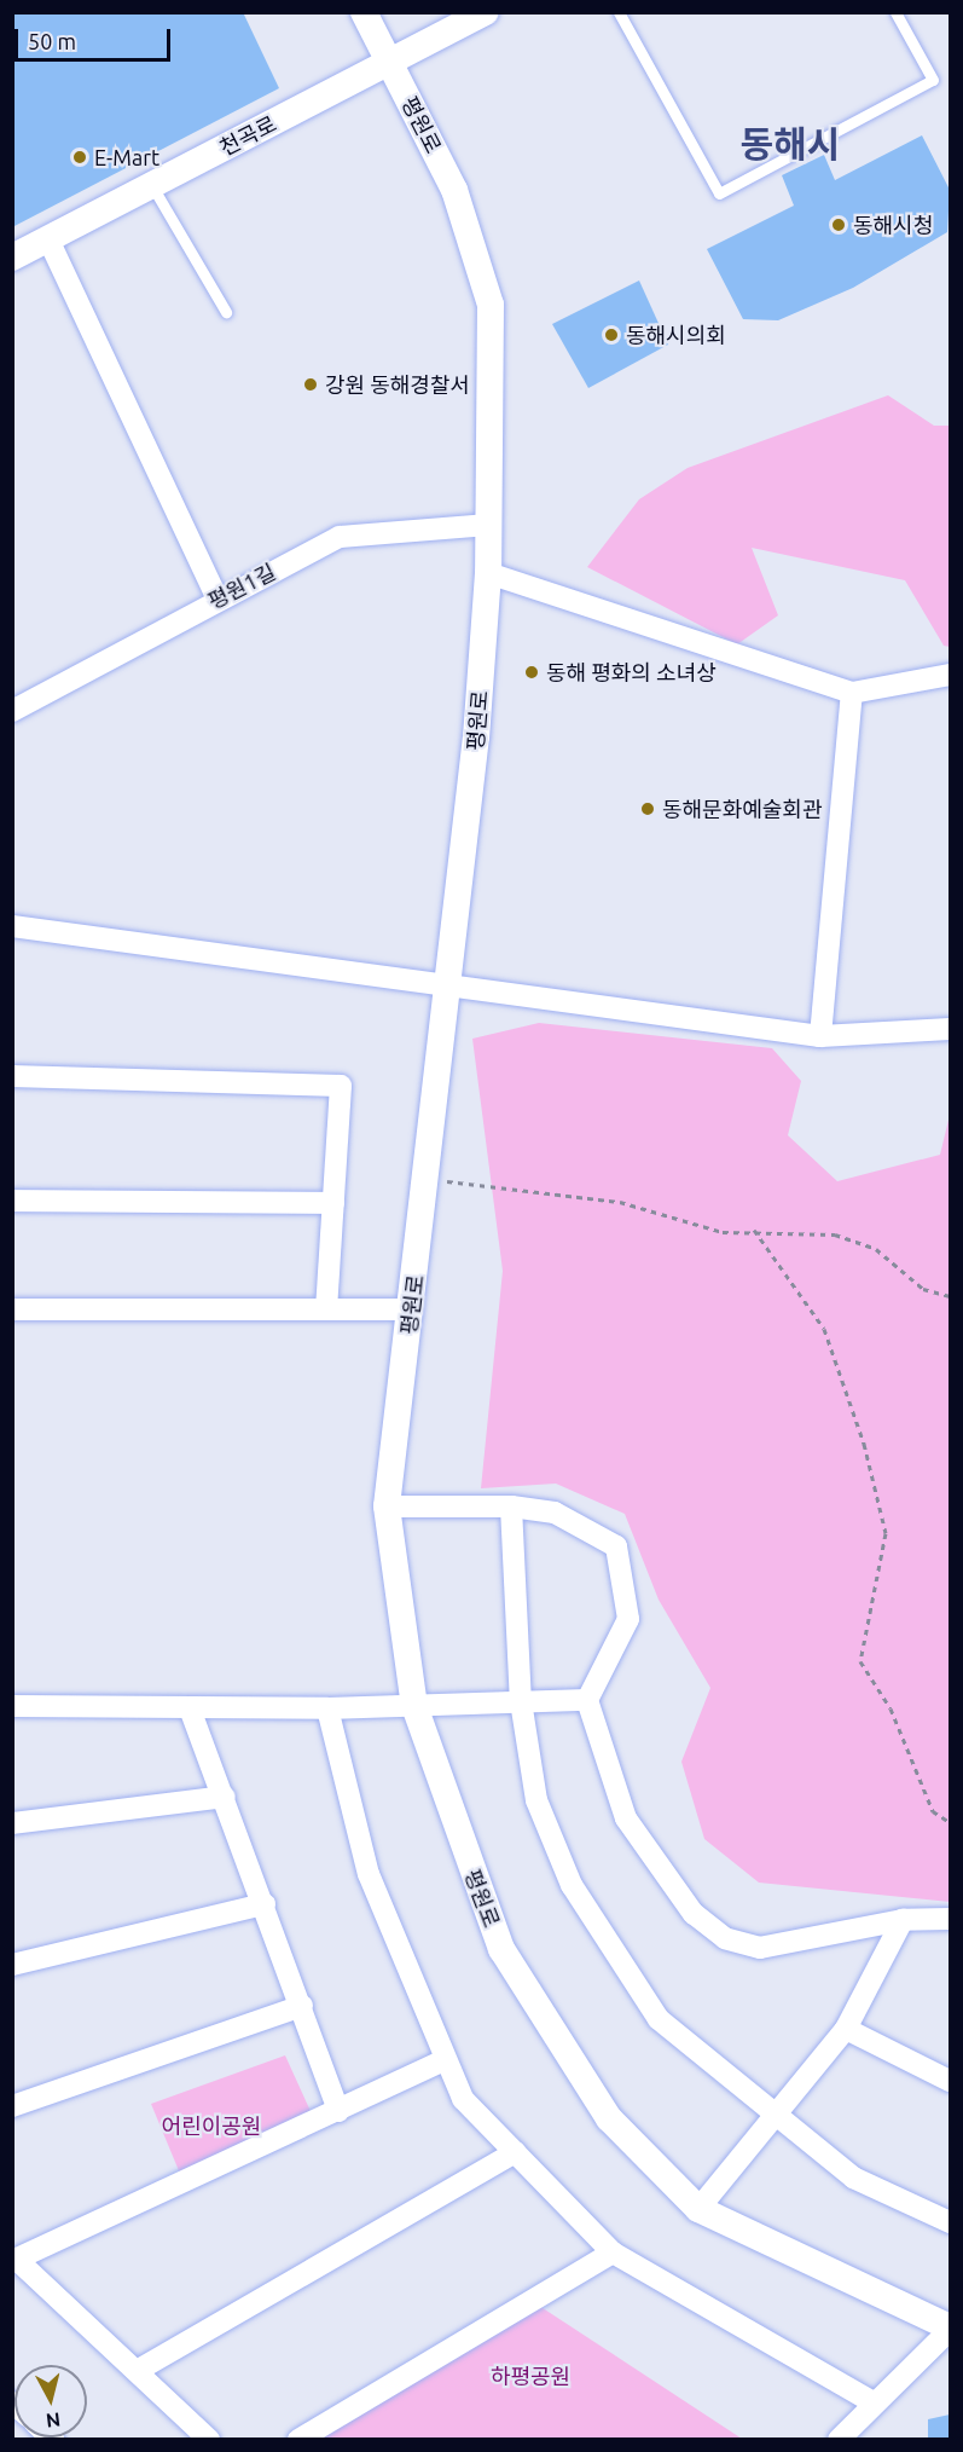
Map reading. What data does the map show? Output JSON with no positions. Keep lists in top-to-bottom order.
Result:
{
  "streets": {
    "street": ["평원로", "천곡로", "평원1길"]
  },
  "crossings": [
    ["평원로", "천곡로"],
    ["평원로", "평원1길"]
  ],
  "districts": ["동해시"],
  "parks": ["어린이공원", "하평공원"],
  "places": [
    "E-Mart",
    "동해시청",
    "동해시의회",
    "강원 동해경찰서",
    "동해 평화의 소녀상",
    "동해문화예술회관"
  ],
  "scale_bar": "50 m",
  "north": "bottom"
}
